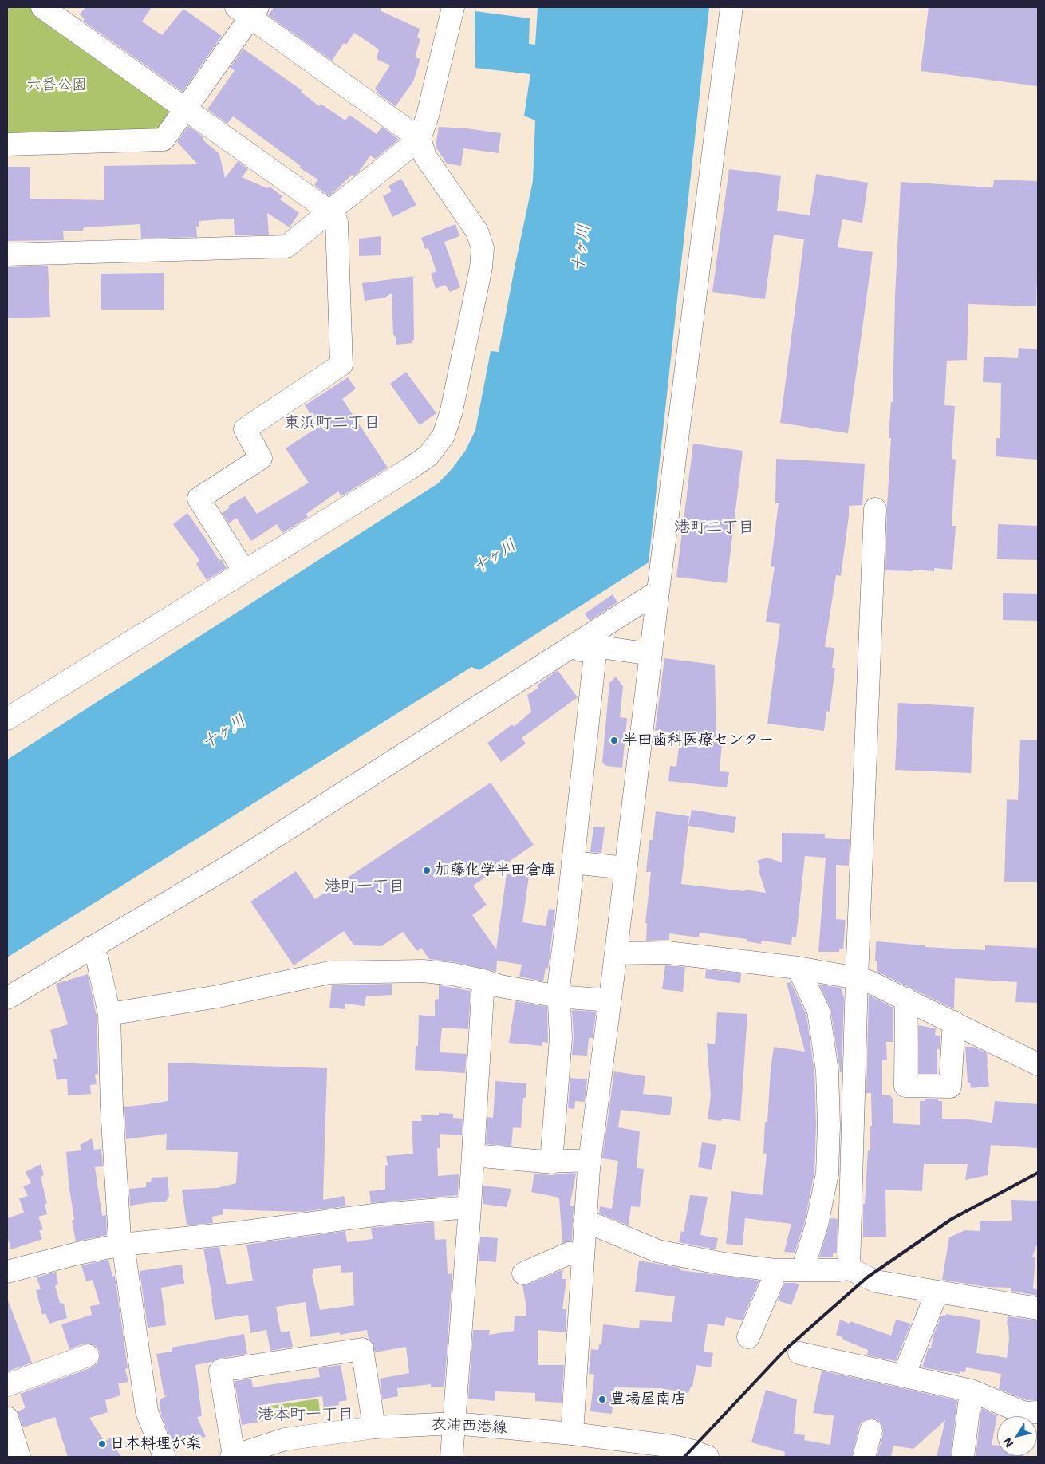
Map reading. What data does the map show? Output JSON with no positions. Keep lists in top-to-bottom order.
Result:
{
  "streets": {
    "street": ["衣浦西港線"]
  },
  "districts": [
    "東浜町二丁目",
    "港町二丁目",
    "港町一丁目",
    "港本町一丁目"
  ],
  "water": ["十ヶ川"],
  "parks": ["六番公園"],
  "places": [
    "半田歯科医療センター",
    "加藤化学半田倉庫",
    "豊場屋南店",
    "日本料理が楽"
  ],
  "north": "bottom left"
}
